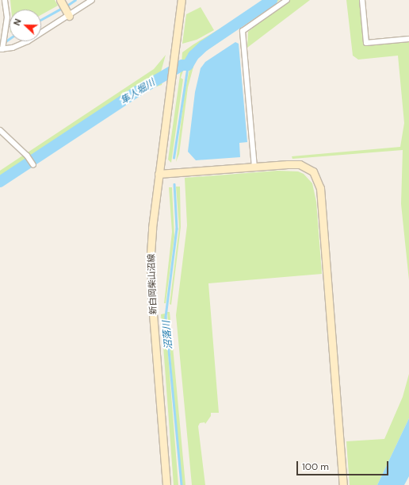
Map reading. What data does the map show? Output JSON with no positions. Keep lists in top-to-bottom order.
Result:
{
  "streets": {
    "street": ["新白岡柴山沼線"]
  },
  "water": ["隼人堀川", "沼落川"],
  "scale_bar": "100 m",
  "north": "left"
}
